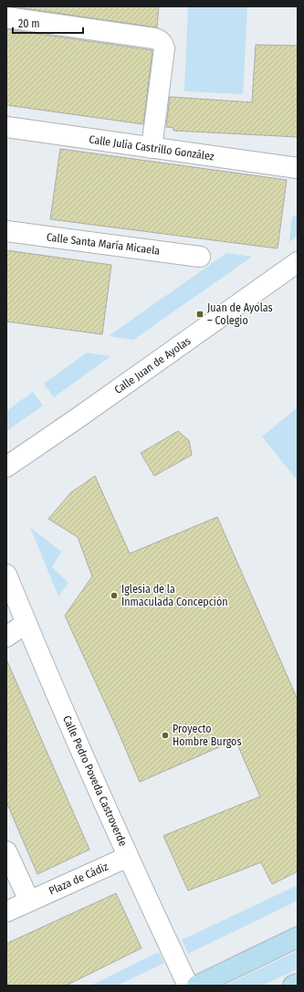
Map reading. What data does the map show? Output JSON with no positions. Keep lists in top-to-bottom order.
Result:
{
  "streets": {
    "street": [
      "Calle Julia Castrillo González",
      "Calle Santa María Micaela",
      "Calle Juan de Ayolas",
      "Calle Pedro Poveda Castroverde",
      "Plaza de Cádiz"
    ]
  },
  "crossings": [
    ["Calle Pedro Poveda Castroverde", "Plaza de Cádiz"]
  ],
  "places": {
    "transit": ["Juan de Ayolas – Colegio"],
    "other": ["Iglesia de la Inmaculada Concepción", "Proyecto Hombre Burgos"]
  },
  "scale_bar": "20 m"
}
